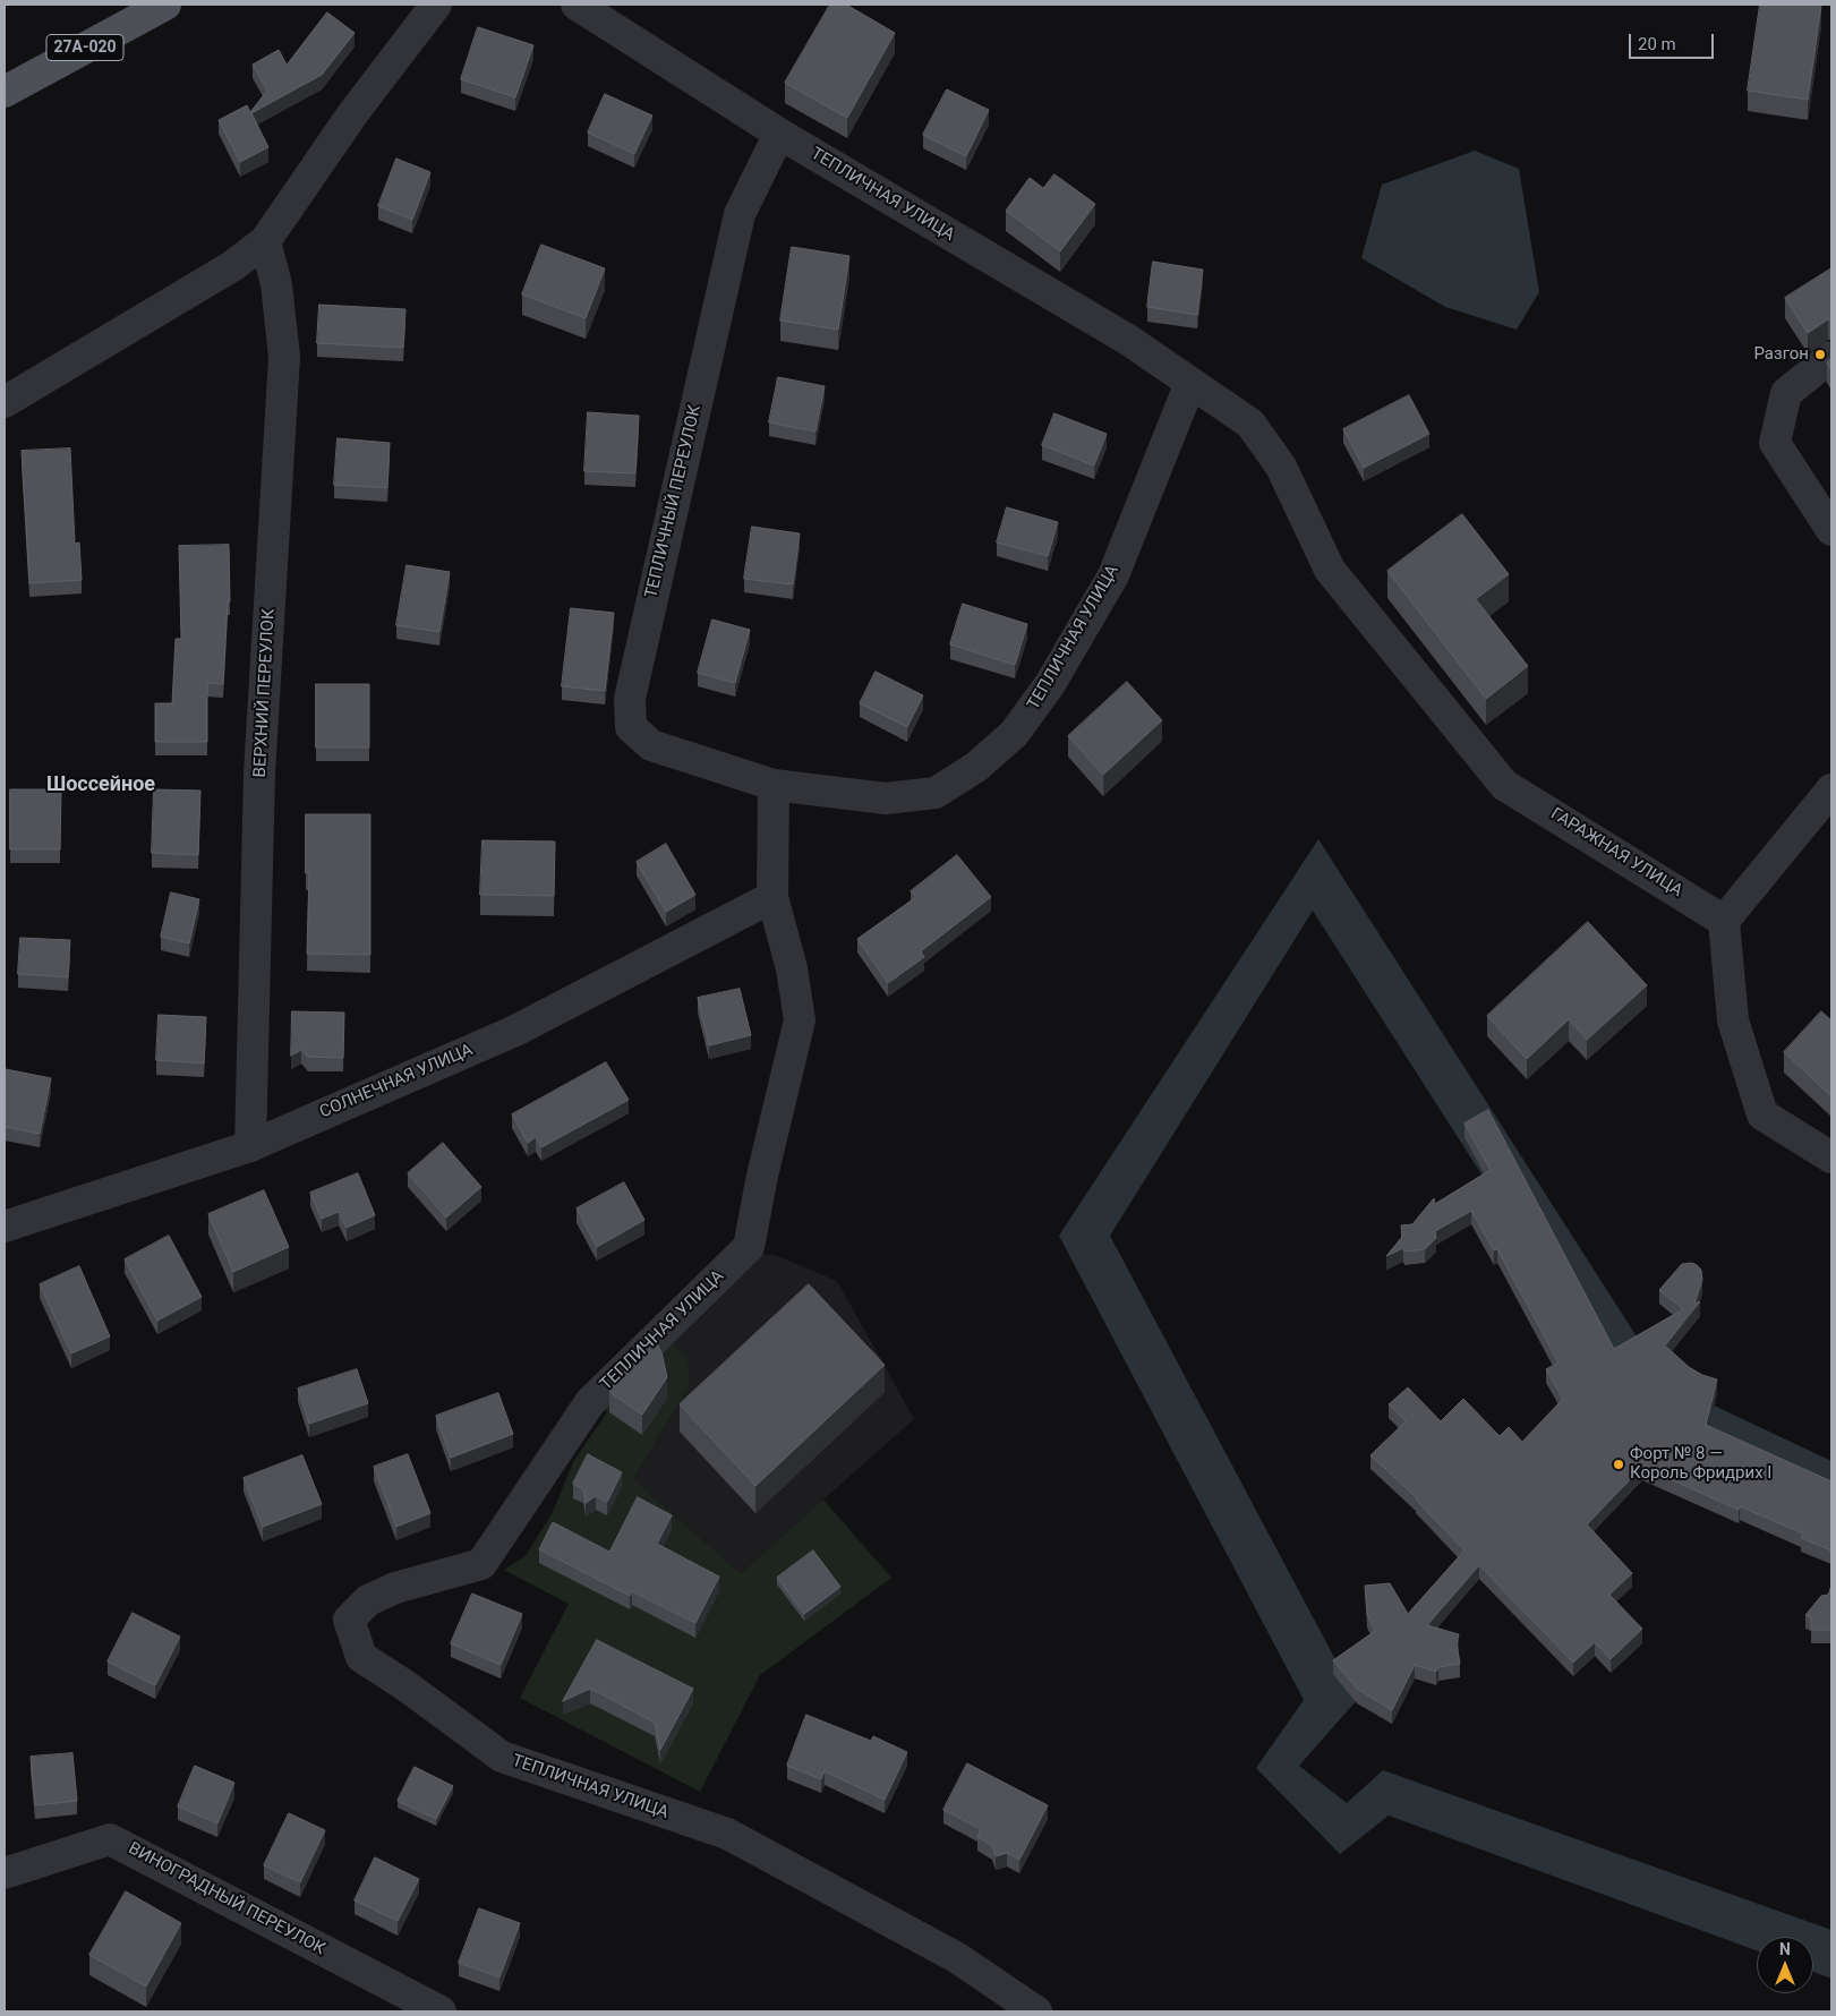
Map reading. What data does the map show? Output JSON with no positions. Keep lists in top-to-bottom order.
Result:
{
  "streets": {
    "main road": ["27А-020"],
    "street": [
      "ТЕПЛИЧНАЯ УЛИЦА",
      "ТЕПЛИЧНЫЙ ПЕРЕУЛОК",
      "ВЕРХНИЙ ПЕРЕУЛОК",
      "ГАРАЖНАЯ УЛИЦА",
      "СОЛНЕЧНАЯ УЛИЦА",
      "ВИНОГРАДНЫЙ ПЕРЕУЛОК"
    ]
  },
  "crossings": [
    ["ТЕПЛИЧНАЯ УЛИЦА", "ТЕПЛИЧНЫЙ ПЕРЕУЛОК"],
    ["ТЕПЛИЧНАЯ УЛИЦА", "ГАРАЖНАЯ УЛИЦА"],
    ["ТЕПЛИЧНАЯ УЛИЦА", "СОЛНЕЧНАЯ УЛИЦА"],
    ["ВЕРХНИЙ ПЕРЕУЛОК", "СОЛНЕЧНАЯ УЛИЦА"]
  ],
  "districts": ["Шоссейное"],
  "places": ["Разгон", "Форт № 8 — Король Фридрих I"],
  "scale_bar": "20 m",
  "north": "top"
}
